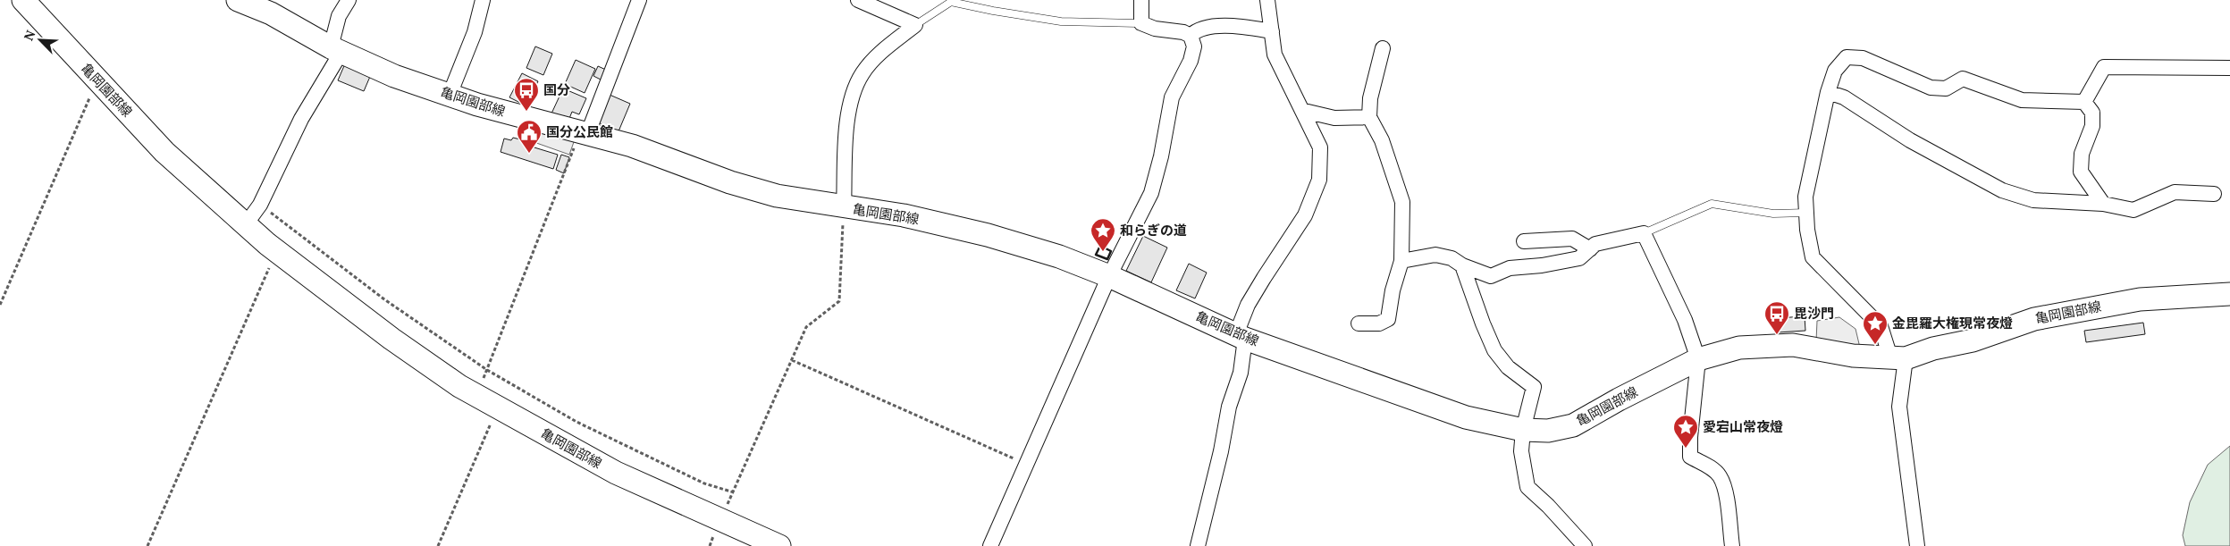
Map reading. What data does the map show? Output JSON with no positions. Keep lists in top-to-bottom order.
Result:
{
  "streets": {
    "main road": ["亀岡園部線"]
  },
  "places": {
    "bus stop": ["国分", "毘沙門"],
    "public building": ["国分公民館"],
    "place": ["和らぎの道", "金毘羅大権現常夜燈", "愛宕山常夜燈"]
  },
  "north": "top left"
}
